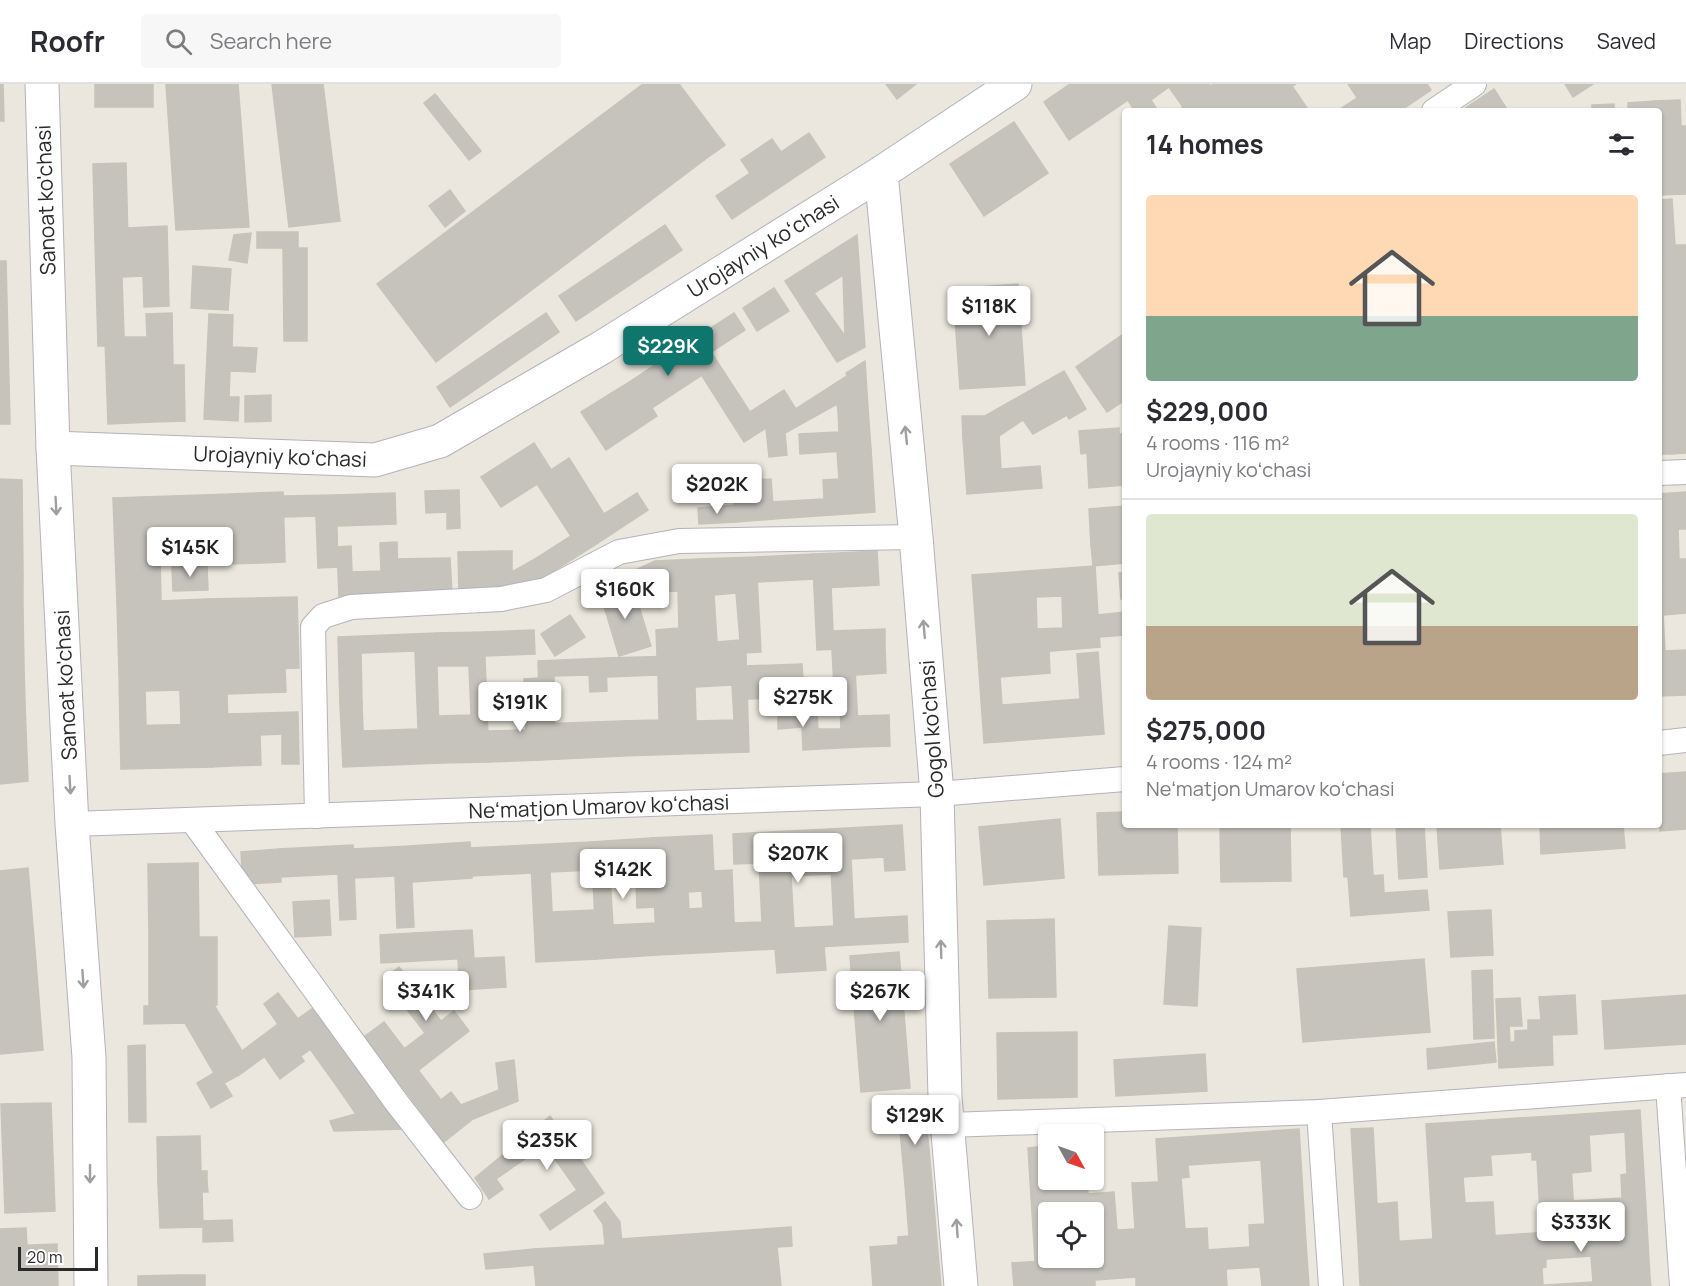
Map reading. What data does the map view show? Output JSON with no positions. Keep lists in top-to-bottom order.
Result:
{
  "streets": {
    "main road": ["Sanoat ko'chasi", "Urоjayniy koʻchasi", "Gogol ko'chasi"],
    "street": ["Neʻmatjon Umarov koʻchasi"]
  },
  "crossings": [
    ["Sanoat ko'chasi", "Urоjayniy koʻchasi"],
    ["Sanoat ko'chasi", "Neʻmatjon Umarov koʻchasi"],
    ["Urоjayniy koʻchasi", "Gogol ko'chasi"],
    ["Gogol ko'chasi", "Neʻmatjon Umarov koʻchasi"]
  ],
  "one_way": ["Sanoat ko'chasi", "Gogol ko'chasi"],
  "scale_bar": "20 m",
  "north": "bottom right",
  "page": {
    "header": "Roofr",
    "search": "Search here",
    "nav": ["Map", "Directions", "Saved"],
    "heading": "14 homes",
    "list": [
      {
        "name": "$229,000",
        "note": "4 rooms · 116 m² · Urоjayniy koʻchasi"
      },
      {
        "name": "$275,000",
        "note": "4 rooms · 124 m² · Neʻmatjon Umarov koʻchasi"
      }
    ],
    "price": [
      "$118K",
      "$229K",
      "$202K",
      "$145K",
      "$160K",
      "$275K",
      "$191K",
      "$207K",
      "$142K",
      "$341K",
      "$267K",
      "$129K",
      "$235K",
      "$333K"
    ],
    "scale": "20 m"
  }
}
